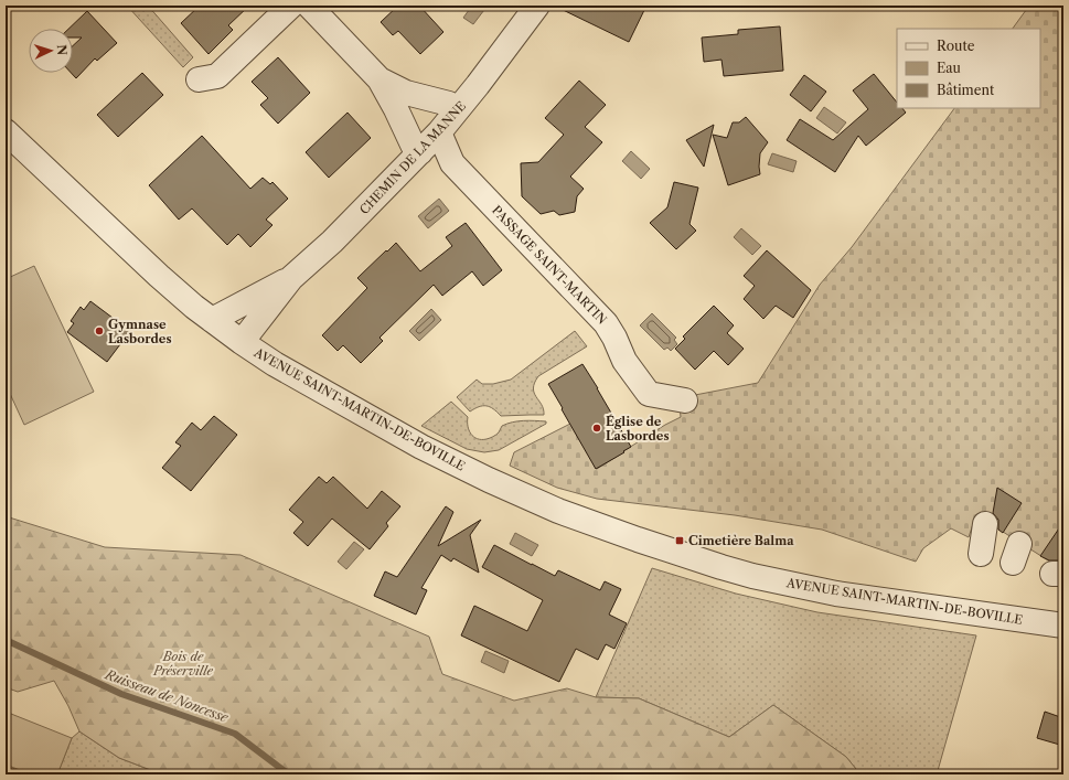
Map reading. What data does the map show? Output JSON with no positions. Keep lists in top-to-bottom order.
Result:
{
  "streets": {
    "street": ["CHEMIN DE LA MANNE", "PASSAGE SAINT-MARTIN", "AVENUE SAINT-MARTIN-DE-BOVILLE"]
  },
  "crossings": [
    ["CHEMIN DE LA MANNE", "PASSAGE SAINT-MARTIN"],
    ["CHEMIN DE LA MANNE", "AVENUE SAINT-MARTIN-DE-BOVILLE"]
  ],
  "water": ["Ruisseau de Noncesse"],
  "parks": ["Bois de Préserville"],
  "places": {
    "other": ["Gymnase Lasbordes", "Église de Lasbordes"],
    "transit": ["Cimetière Balma"]
  },
  "legend": ["Route", "Eau", "Bâtiment"],
  "north": "right"
}
